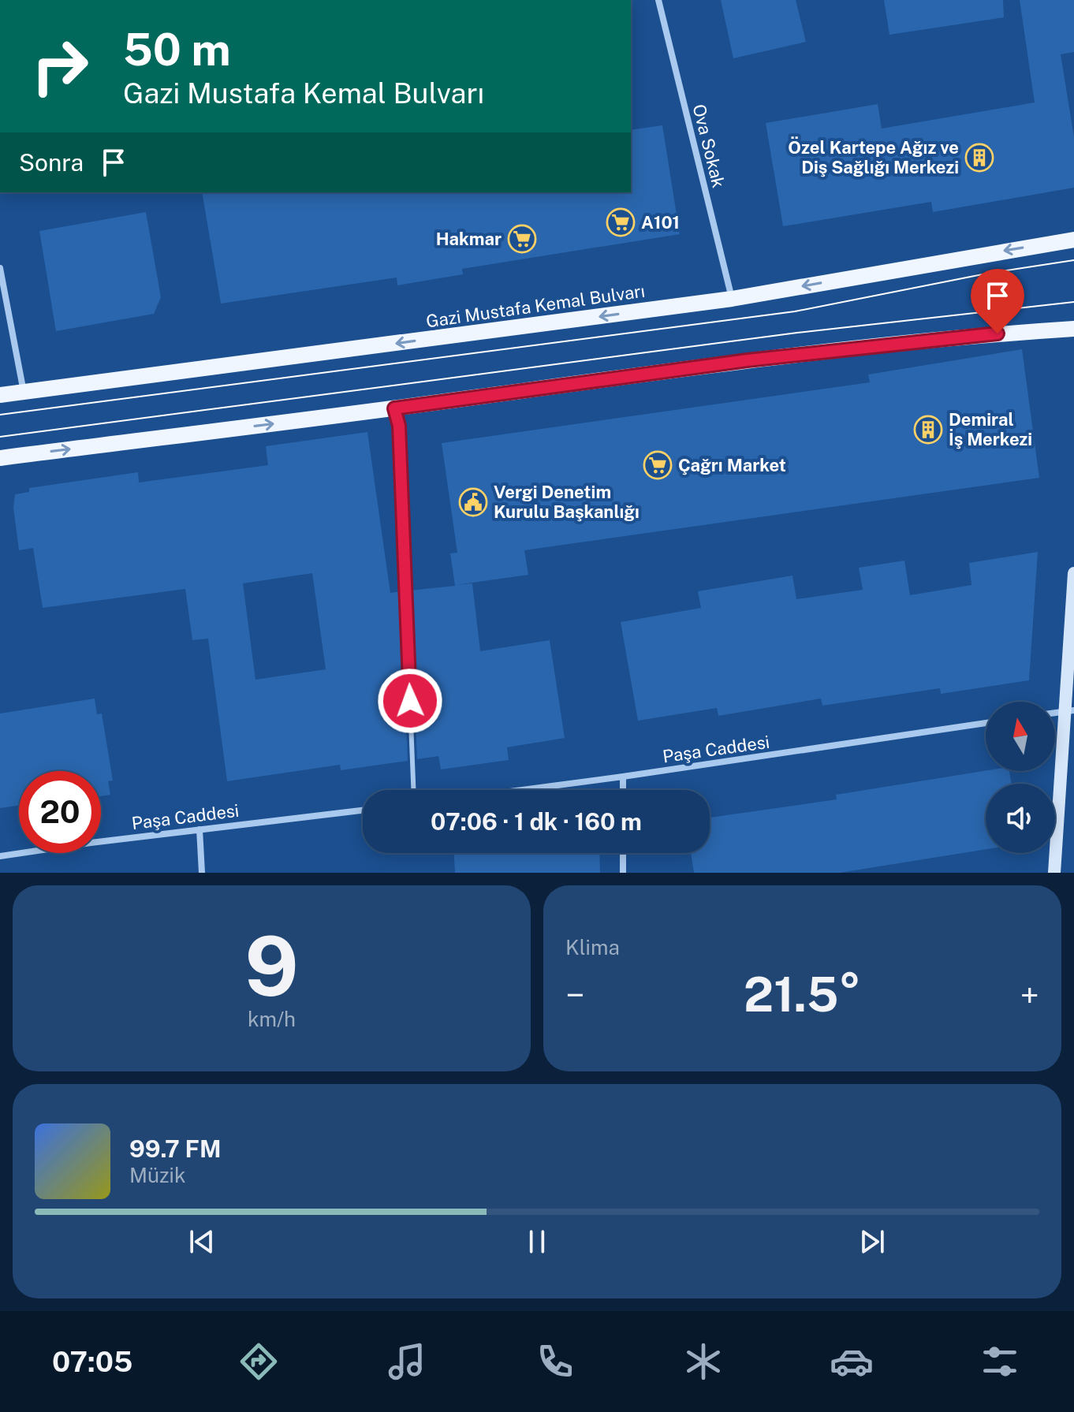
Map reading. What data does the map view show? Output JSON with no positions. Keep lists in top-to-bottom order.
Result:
{
  "streets": {
    "main road": ["Gazi Mustafa Kemal Bulvarı"],
    "street": ["Ova Sokak", "Paşa Caddesi"]
  },
  "crossings": [
    ["Ova Sokak", "Gazi Mustafa Kemal Bulvarı"]
  ],
  "places": {
    "building": ["Özel Kartepe Ağız ve Diş Sağlığı Merkezi", "Demiral İş Merkezi"],
    "supermarket": ["A101", "Hakmar", "Çağrı Market"],
    "public building": ["Vergi Denetim Kurulu Başkanlığı"]
  },
  "north": "top",
  "page": {
    "turn": ["50 m", "Gazi Mustafa Kemal Bulvarı"],
    "then": "Sonra",
    "limit": "20",
    "trip": "07:06 · 1 dk · 160 m",
    "tile": [
      ["9", "km/h"],
      "Klima"
    ],
    "heat": ["−", "21.5°", "+"],
    "song": ["99.7 FM", "Müzik"],
    "tabs": "07:05"
  }
}
